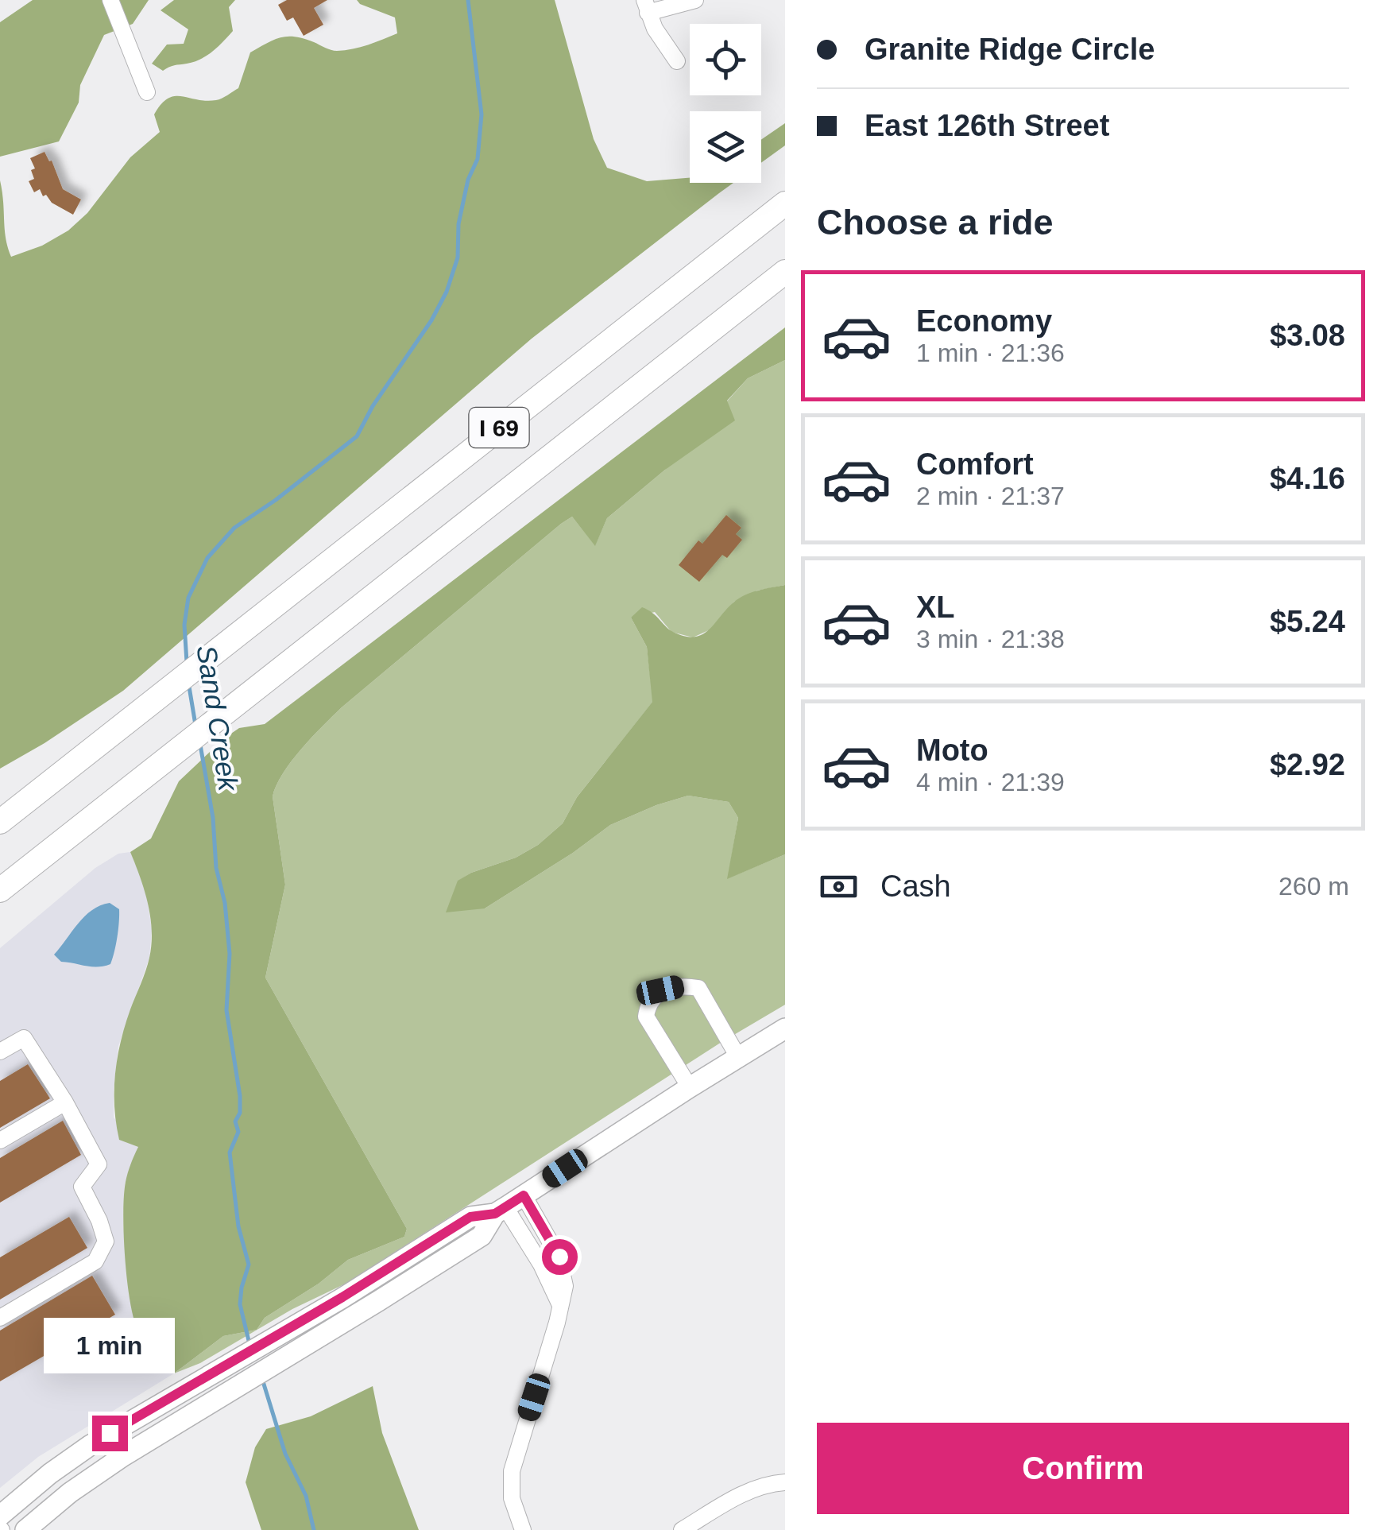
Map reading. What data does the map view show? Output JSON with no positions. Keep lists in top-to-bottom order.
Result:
{
  "streets": {
    "highway": ["I 69"]
  },
  "water": ["Sand Creek"],
  "page": {
    "banner": ["Granite Ridge Circle", "East 126th Street"],
    "heading": "Choose a ride",
    "list": [
      {
        "name": "Economy",
        "note": "1 min · 21:36",
        "value": "$3.08"
      },
      {
        "name": "Comfort",
        "note": "2 min · 21:37",
        "value": "$4.16"
      },
      {
        "name": "XL",
        "note": "3 min · 21:38",
        "value": "$5.24"
      },
      {
        "name": "Moto",
        "note": "4 min · 21:39",
        "value": "$2.92"
      }
    ],
    "pay": ["Cash", "260 m"],
    "bubble": "1 min",
    "buttons": "Confirm"
  }
}
